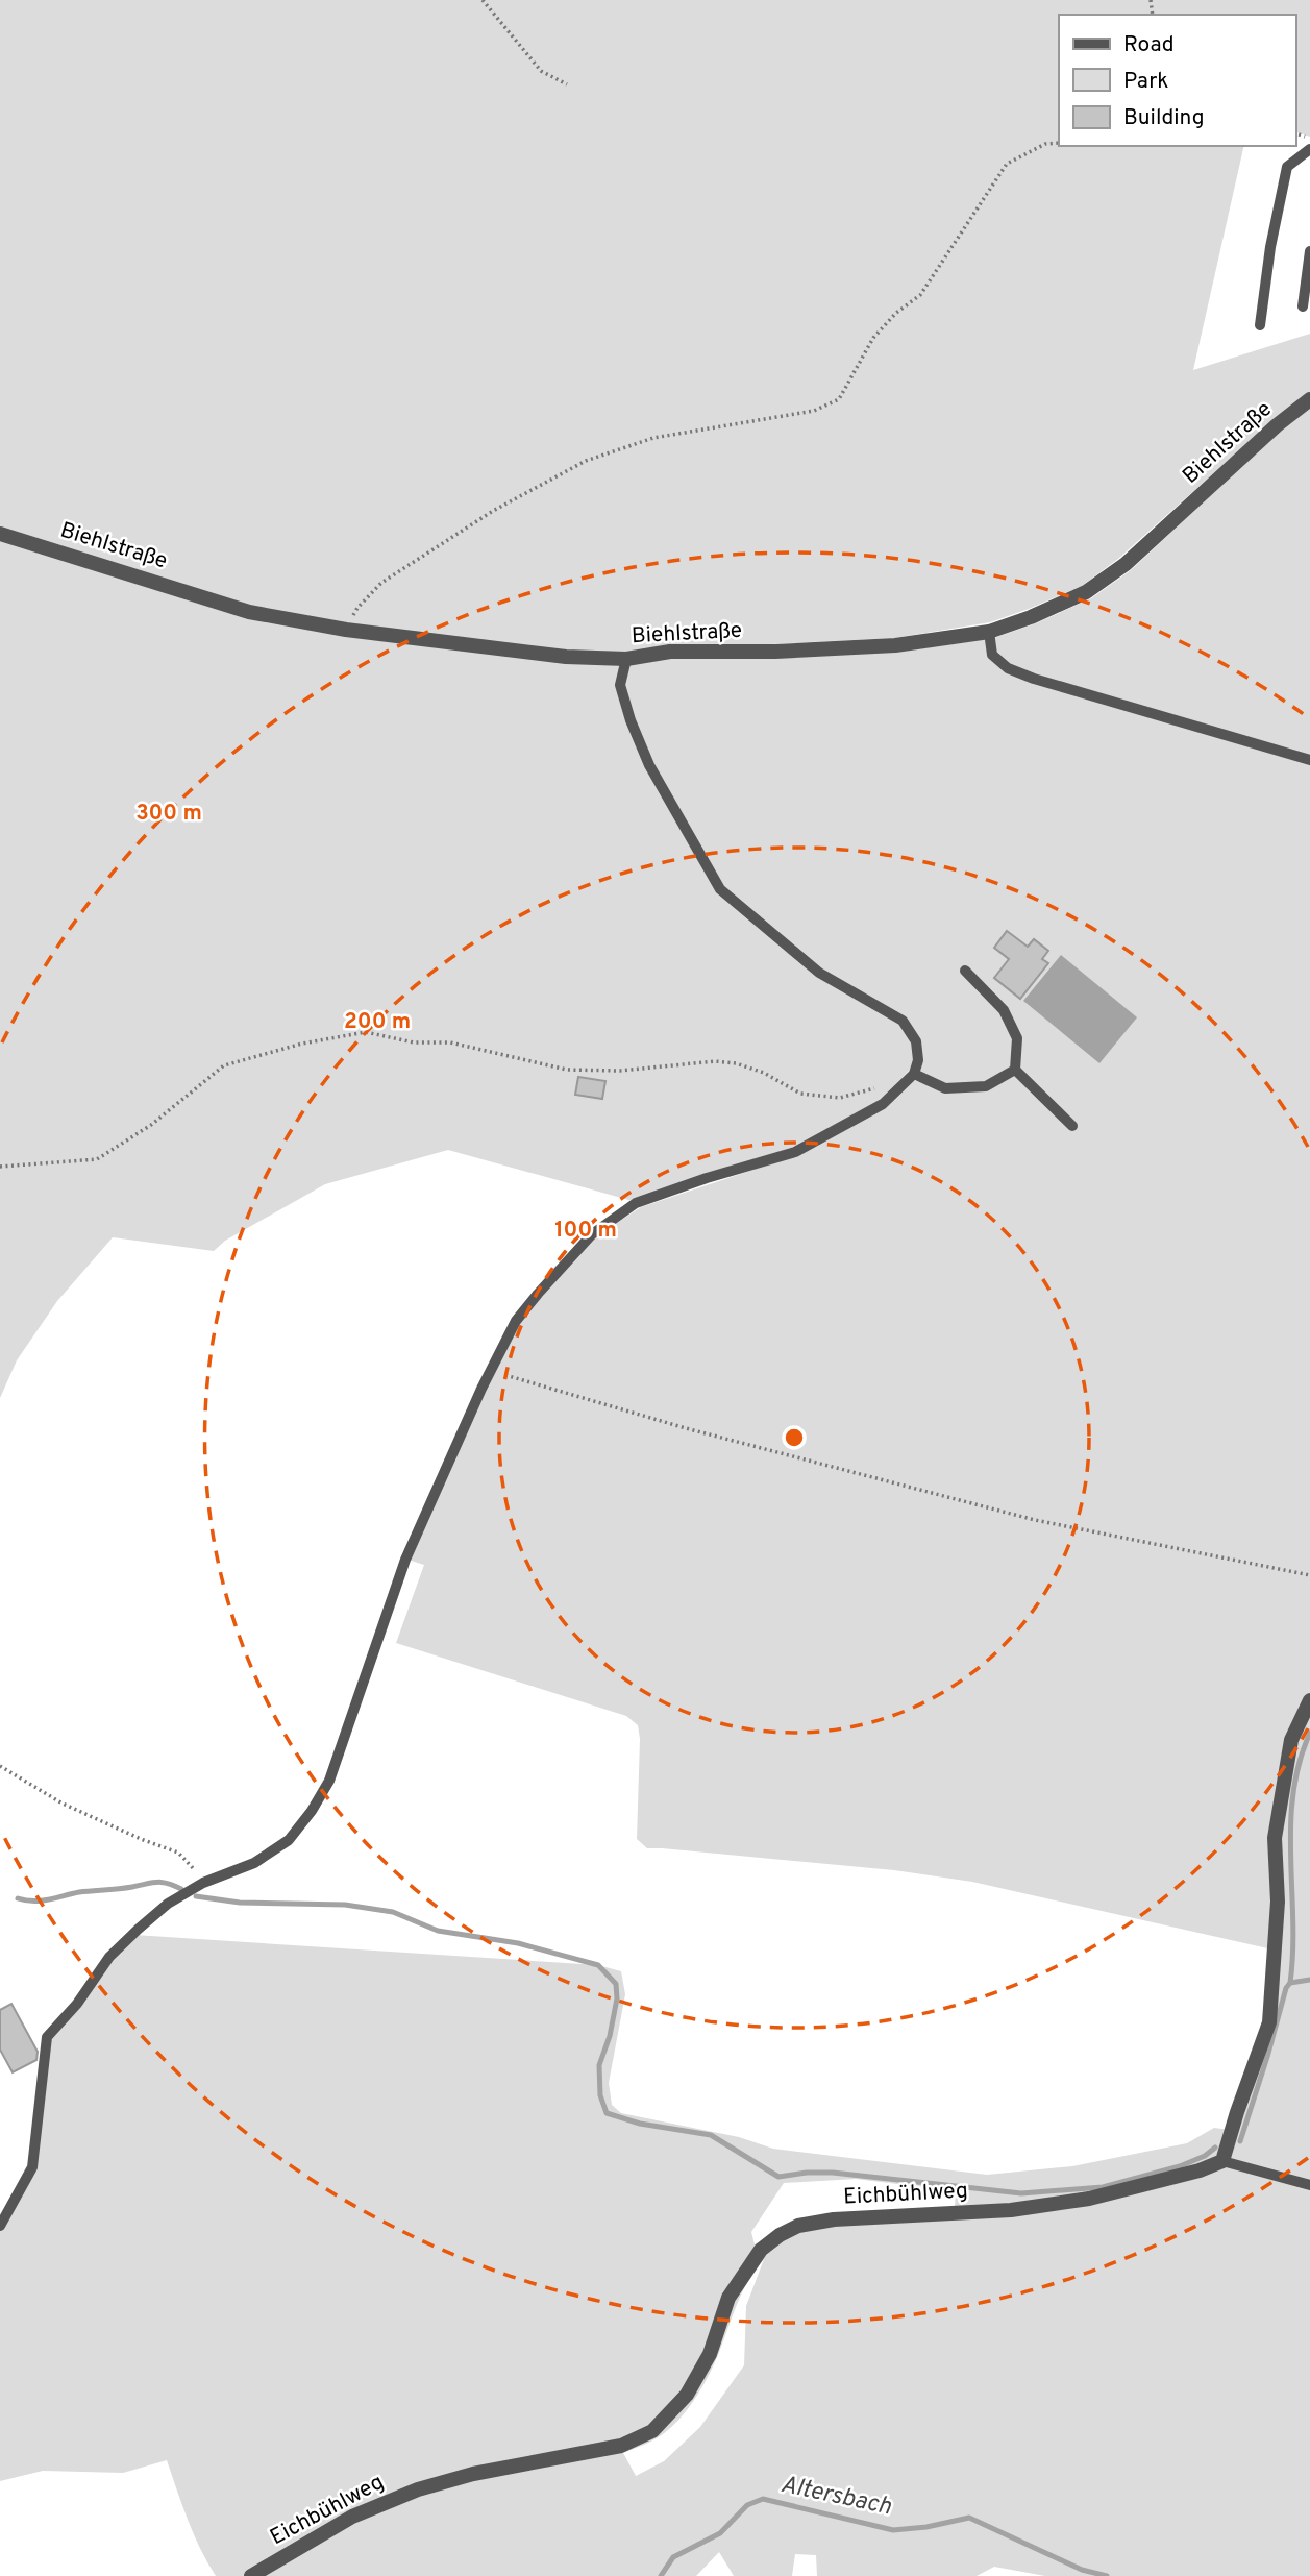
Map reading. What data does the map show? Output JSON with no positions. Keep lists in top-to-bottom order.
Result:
{
  "streets": {
    "street": ["Biehlstraße", "Eichbühlweg"]
  },
  "water": ["Altersbach"],
  "legend": ["Road", "Park", "Building"],
  "rings": ["300 m", "200 m", "100 m"]
}
